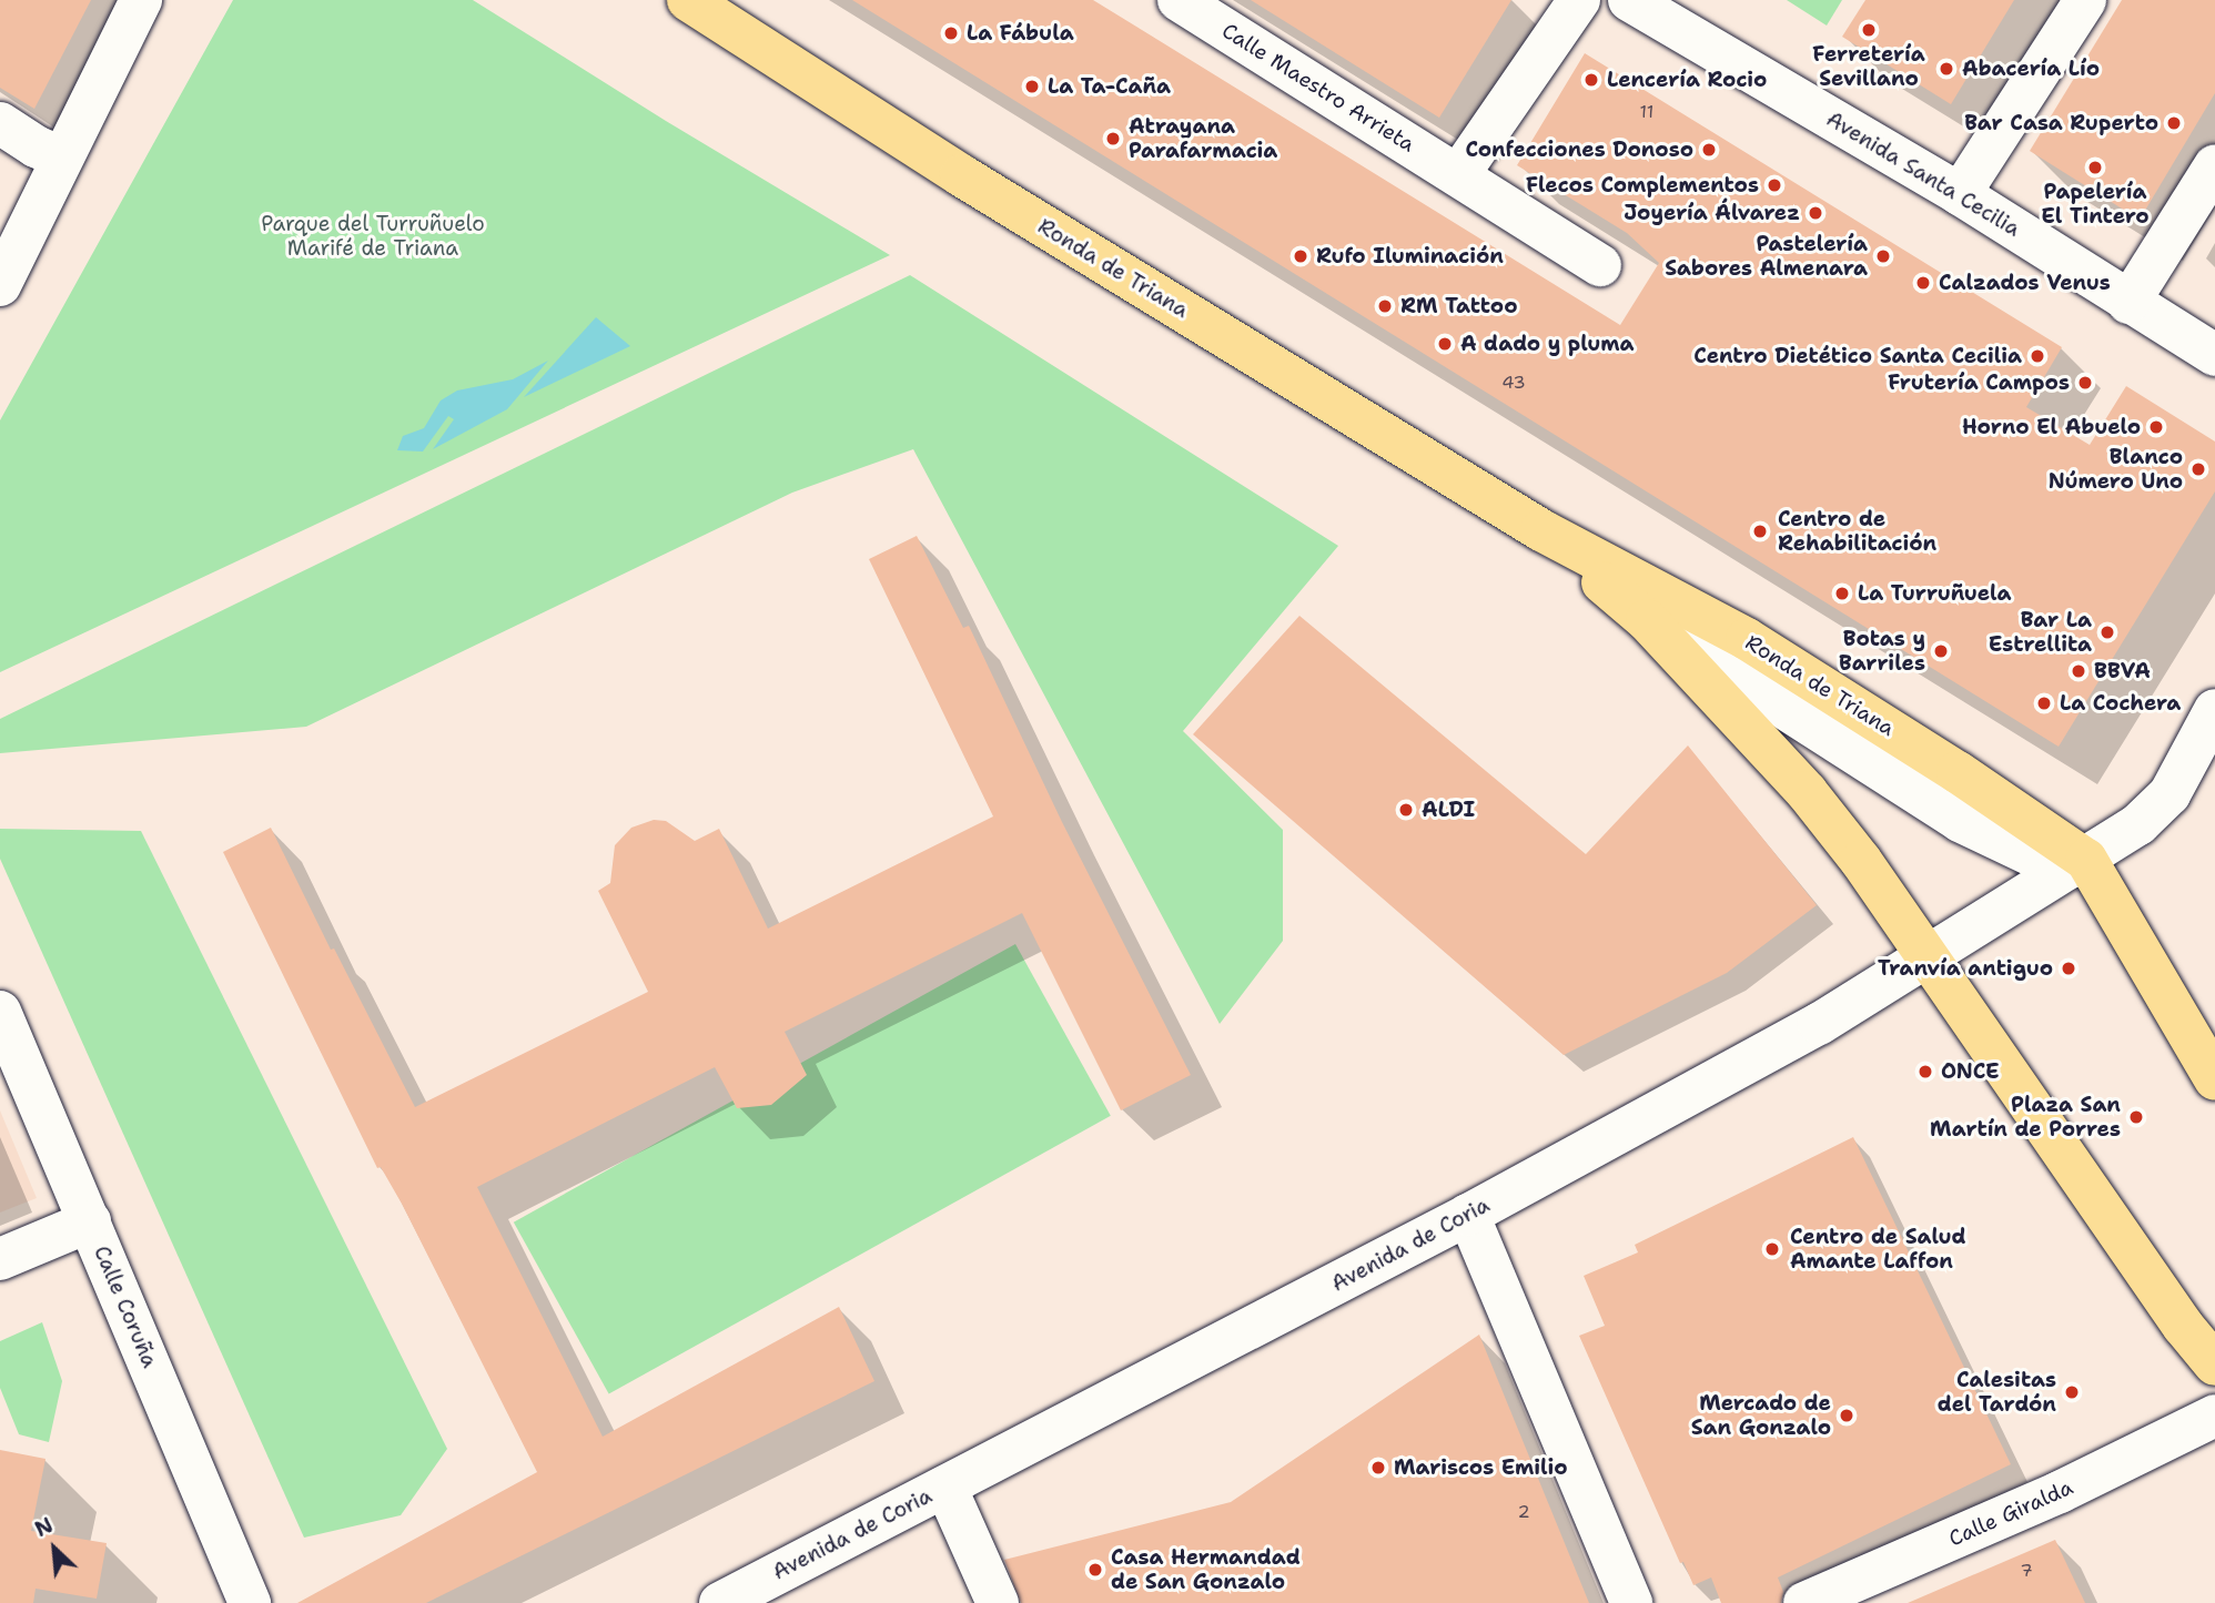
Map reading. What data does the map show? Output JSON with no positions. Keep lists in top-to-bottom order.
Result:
{
  "streets": {
    "main road": ["Ronda de Triana"],
    "street": [
      "Calle Maestro Arrieta",
      "Avenida Santa Cecilia",
      "Avenida de Coria",
      "Calle Coruña",
      "Calle Giralda"
    ]
  },
  "crossings": [
    ["Ronda de Triana", "Avenida de Coria"]
  ],
  "parks": ["Parque del Turruñuelo Marifé de Triana"],
  "places": [
    "Ferretería Sevillano",
    "La Fábula",
    "Abacería Lío",
    "Lencería Rocio",
    "La Ta-Caña",
    "Bar Casa Ruperto",
    "Atrayana Parafarmacia",
    "Confecciones Donoso",
    "Papelería El Tintero",
    "Flecos Complementos",
    "Joyería Álvarez",
    "Rufo Iluminación",
    "Pastelería Sabores Almenara",
    "Calzados Venus",
    "RM Tattoo",
    "A dado y pluma",
    "Centro Dietético Santa Cecilia",
    "Frutería Campos",
    "Horno El Abuelo",
    "Blanco Número Uno",
    "Centro de Rehabilitación",
    "La Turruñuela",
    "Bar La Estrellita",
    "Botas y Barriles",
    "BBVA",
    "La Cochera",
    "ALDI",
    "Tranvía antiguo",
    "ONCE",
    "Plaza San Martín de Porres",
    "Centro de Salud Amante Laffon",
    "Calesitas del Tardón",
    "Mercado de San Gonzalo",
    "Mariscos Emilio",
    "Casa Hermandad de San Gonzalo"
  ],
  "house_numbers": [
    "11",
    "43",
    "2",
    "7"
  ],
  "north": "top left"
}
